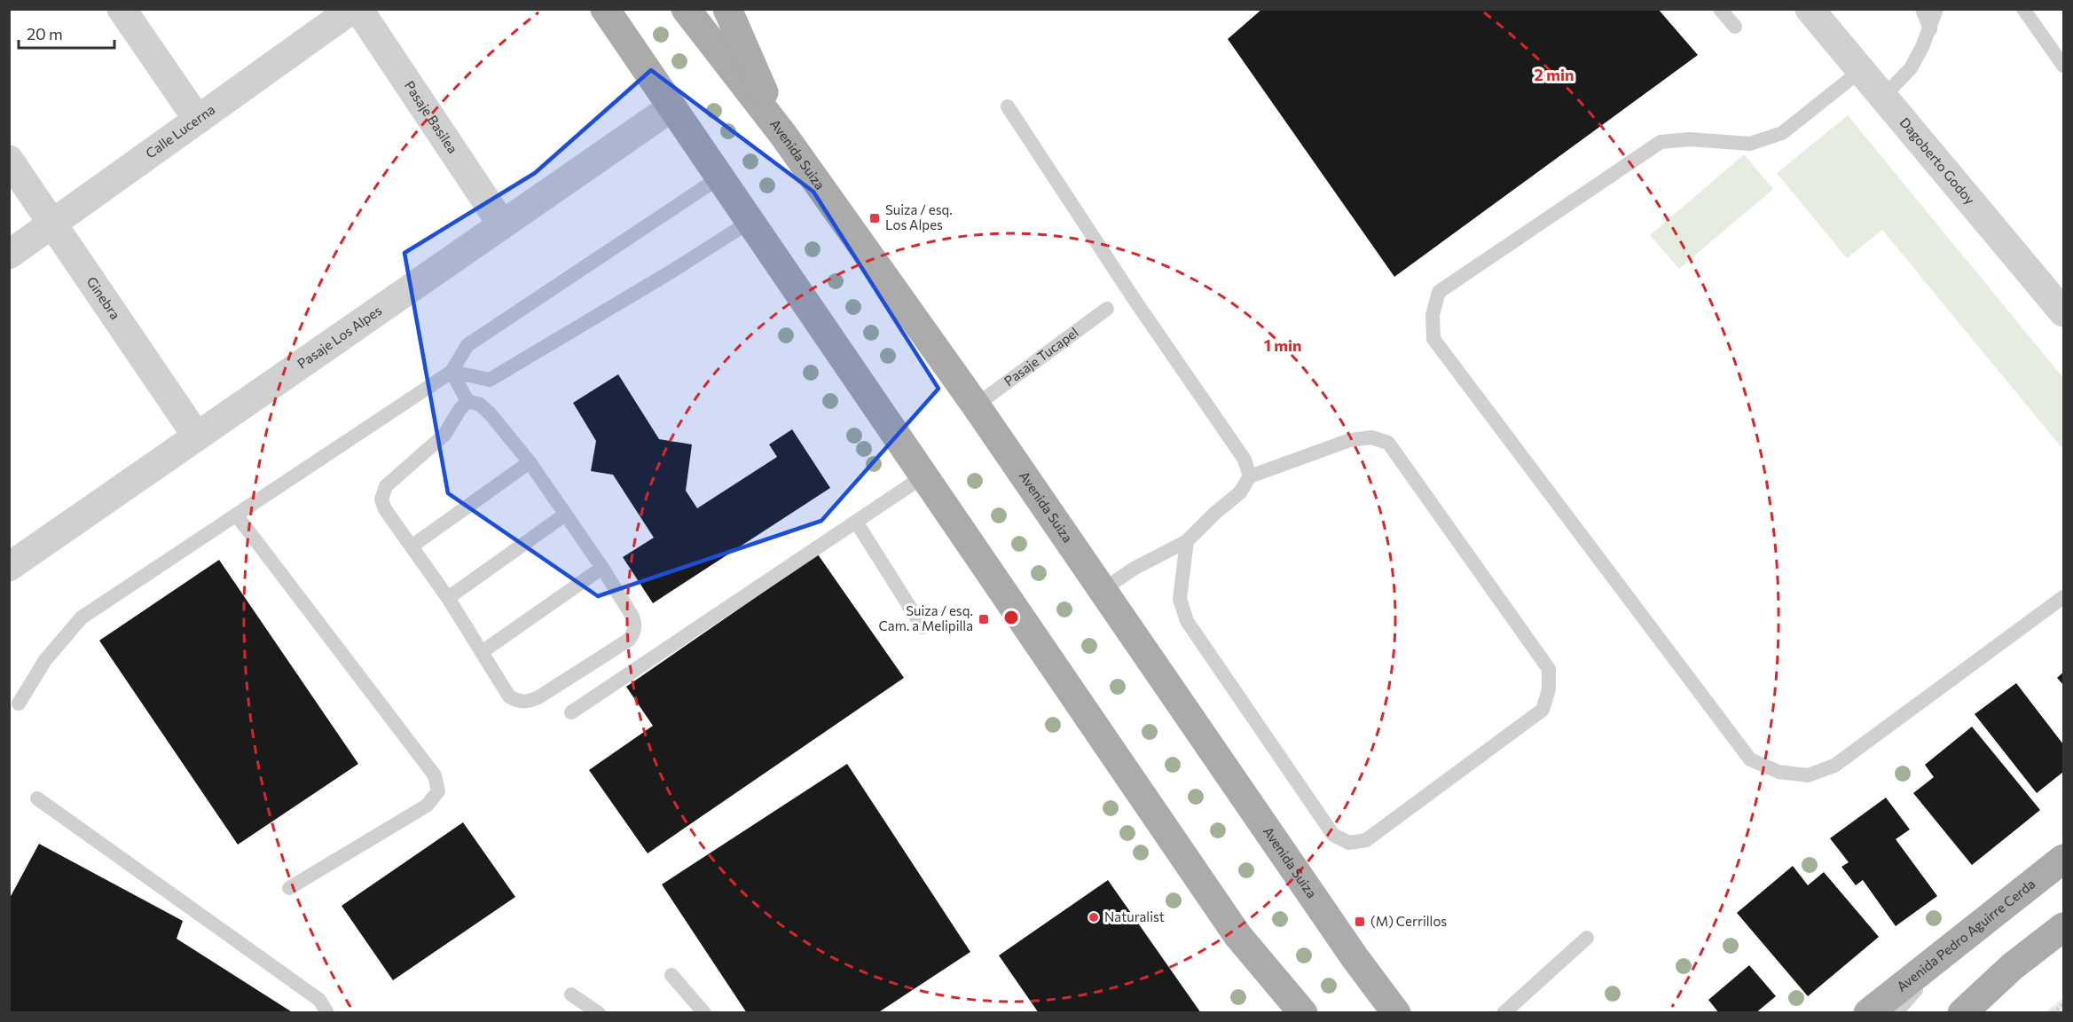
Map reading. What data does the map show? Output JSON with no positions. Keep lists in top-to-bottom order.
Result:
{
  "streets": {
    "main road": ["Avenida Suiza", "Avenida Pedro Aguirre Cerda"],
    "street": [
      "Pasaje Basilea",
      "Calle Lucerna",
      "Dagoberto Godoy",
      "Ginebra",
      "Pasaje Los Alpes"
    ],
    "lane": ["Pasaje Tucapel"]
  },
  "crossings": [
    ["Pasaje Basilea", "Pasaje Los Alpes"],
    ["Calle Lucerna", "Ginebra"],
    ["Avenida Suiza", "Pasaje Tucapel"],
    ["Ginebra", "Pasaje Los Alpes"]
  ],
  "places": {
    "transit": ["Suiza / esq. Los Alpes", "Suiza / esq. Cam. a Melipilla", "(M) Cerrillos"],
    "other": ["Naturalist"]
  },
  "scale_bar": "20 m",
  "rings": ["2 min", "1 min"]
}
